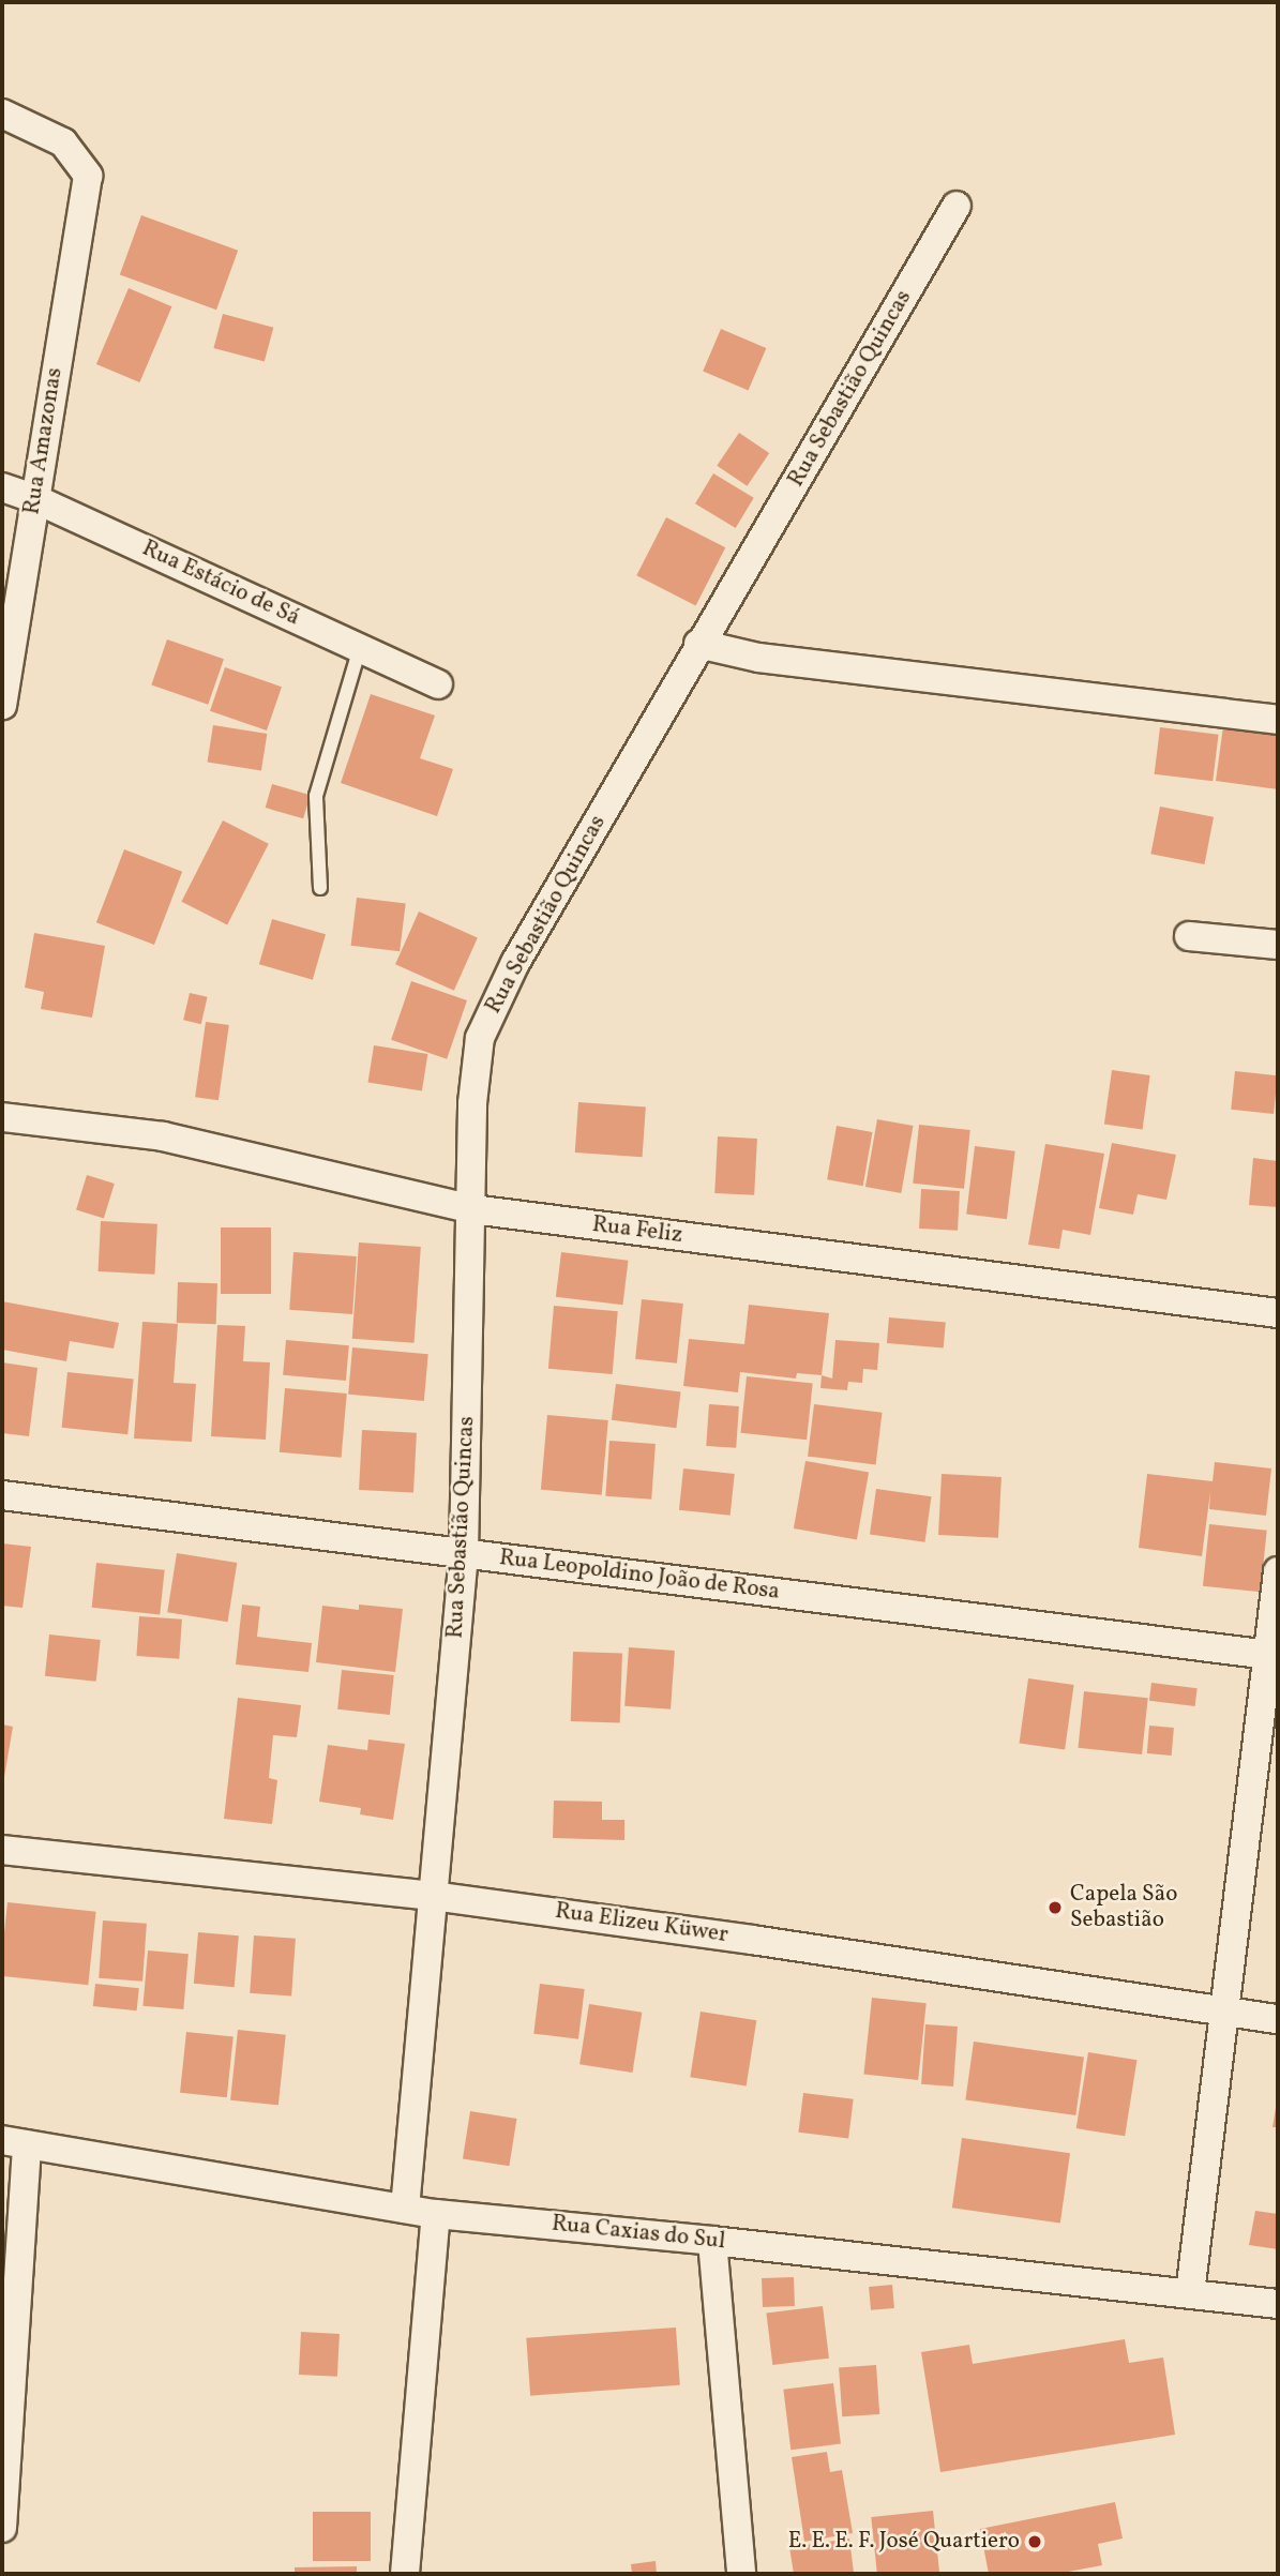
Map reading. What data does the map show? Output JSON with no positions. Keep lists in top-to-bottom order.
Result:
{
  "streets": {
    "street": [
      "Rua Sebastião Quincas",
      "Rua Amazonas",
      "Rua Estácio de Sá",
      "Rua Feliz",
      "Rua Leopoldino João de Rosa",
      "Rua Elizeu Küwer",
      "Rua Caxias do Sul"
    ]
  },
  "crossings": [
    ["Rua Sebastião Quincas", "Rua Feliz"],
    ["Rua Sebastião Quincas", "Rua Leopoldino João de Rosa"],
    ["Rua Sebastião Quincas", "Rua Elizeu Küwer"],
    ["Rua Sebastião Quincas", "Rua Caxias do Sul"],
    ["Rua Amazonas", "Rua Estácio de Sá"]
  ],
  "places": ["Capela São Sebastião", "E. E. E. F. José Quartiero"]
}
